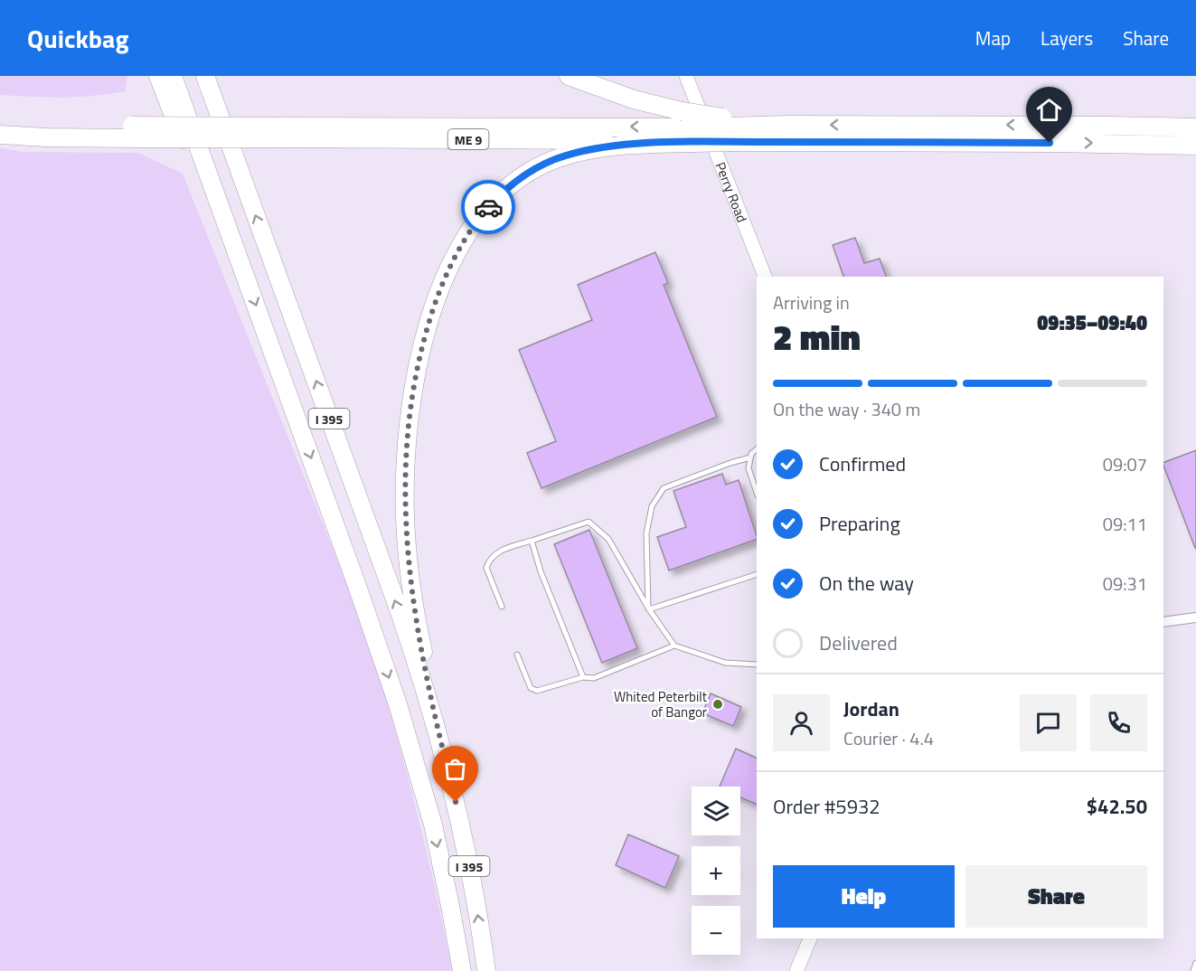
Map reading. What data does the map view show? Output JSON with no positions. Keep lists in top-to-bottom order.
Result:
{
  "streets": {
    "highway": ["ME 9", "I 395"],
    "street": ["Perry Road"]
  },
  "places": ["Whited Peterbilt of Bangor"],
  "page": {
    "header": "Quickbag",
    "nav": ["Map", "Layers", "Share"],
    "heading": ["2 min", "Arriving in", "09:35–09:40"],
    "panel": [
      "Jordan",
      "Courier · 4.4",
      "Order #5932",
      "$42.50"
    ],
    "bar": "On the way · 340 m",
    "list": [
      ["Confirmed", "09:07"],
      ["Preparing", "09:11"],
      ["On the way", "09:31"],
      "Delivered"
    ],
    "map_buttons": ["+", "−"],
    "buttons": ["Help", "Share"]
  }
}
